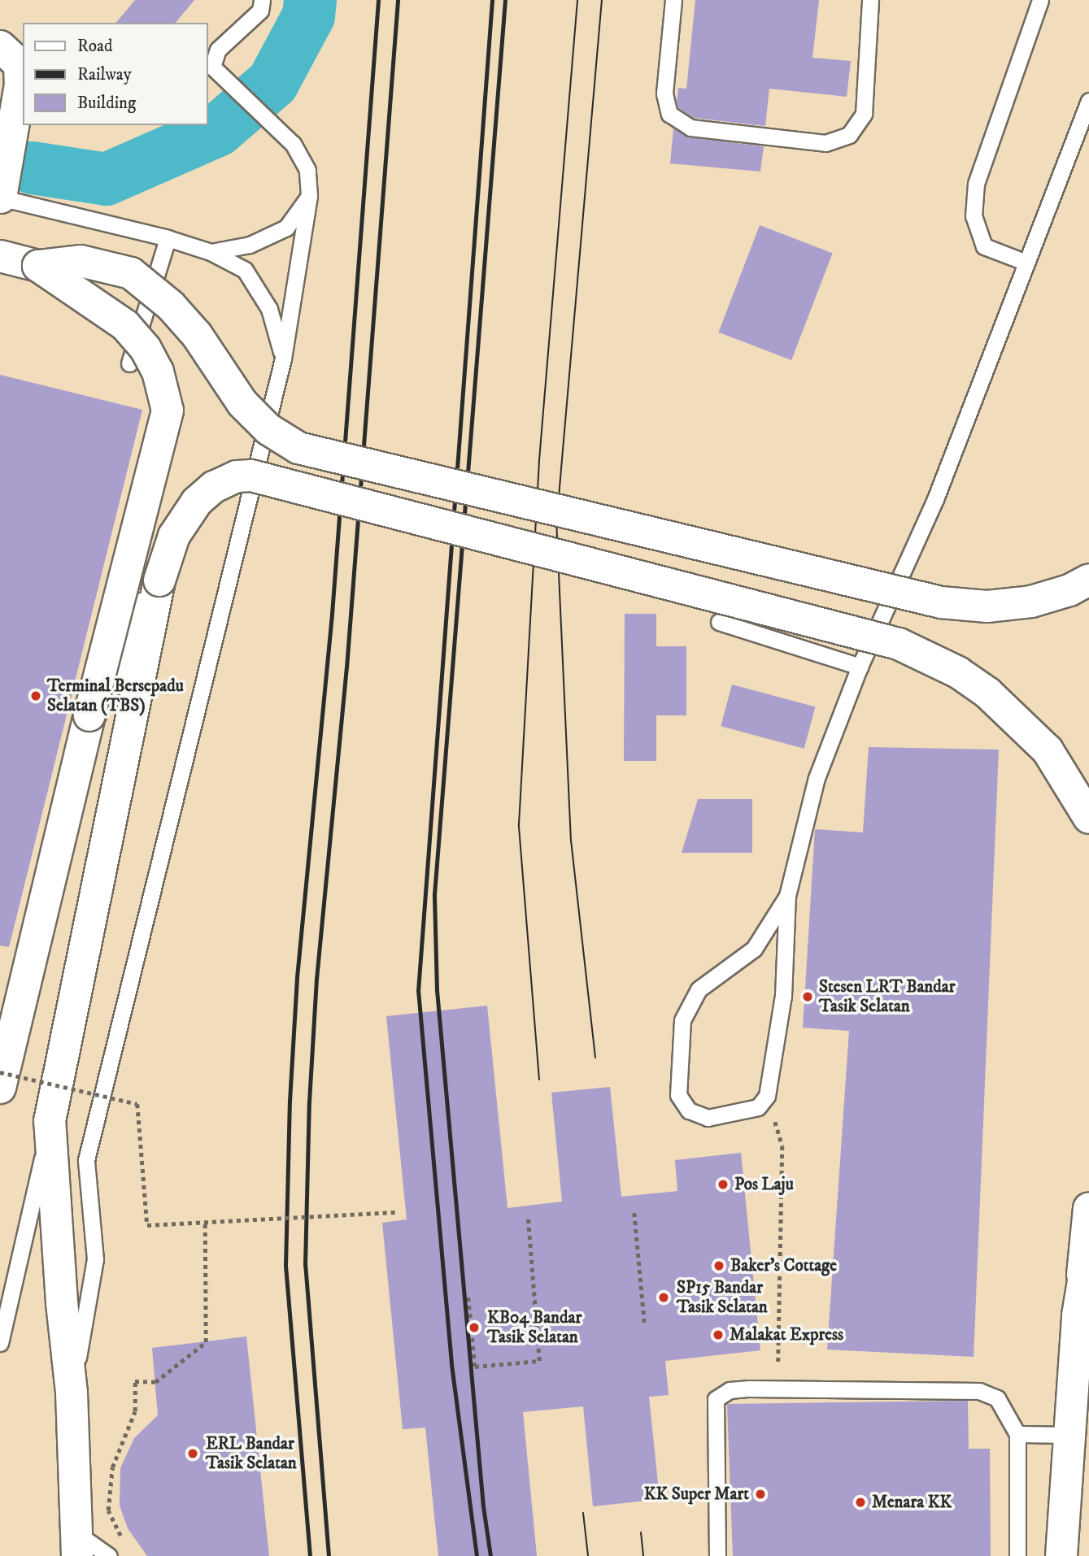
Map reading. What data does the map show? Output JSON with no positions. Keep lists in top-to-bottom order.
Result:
{
  "places": [
    "Terminal Bersepadu Selatan (TBS)",
    "Stesen LRT Bandar Tasik Selatan",
    "Pos Laju",
    "Baker's Cottage",
    "SP15 Bandar Tasik Selatan",
    "KB04 Bandar Tasik Selatan",
    "Malakat Express",
    "ERL Bandar Tasik Selatan",
    "KK Super Mart",
    "Menara KK"
  ],
  "legend": ["Road", "Railway", "Building"]
}
